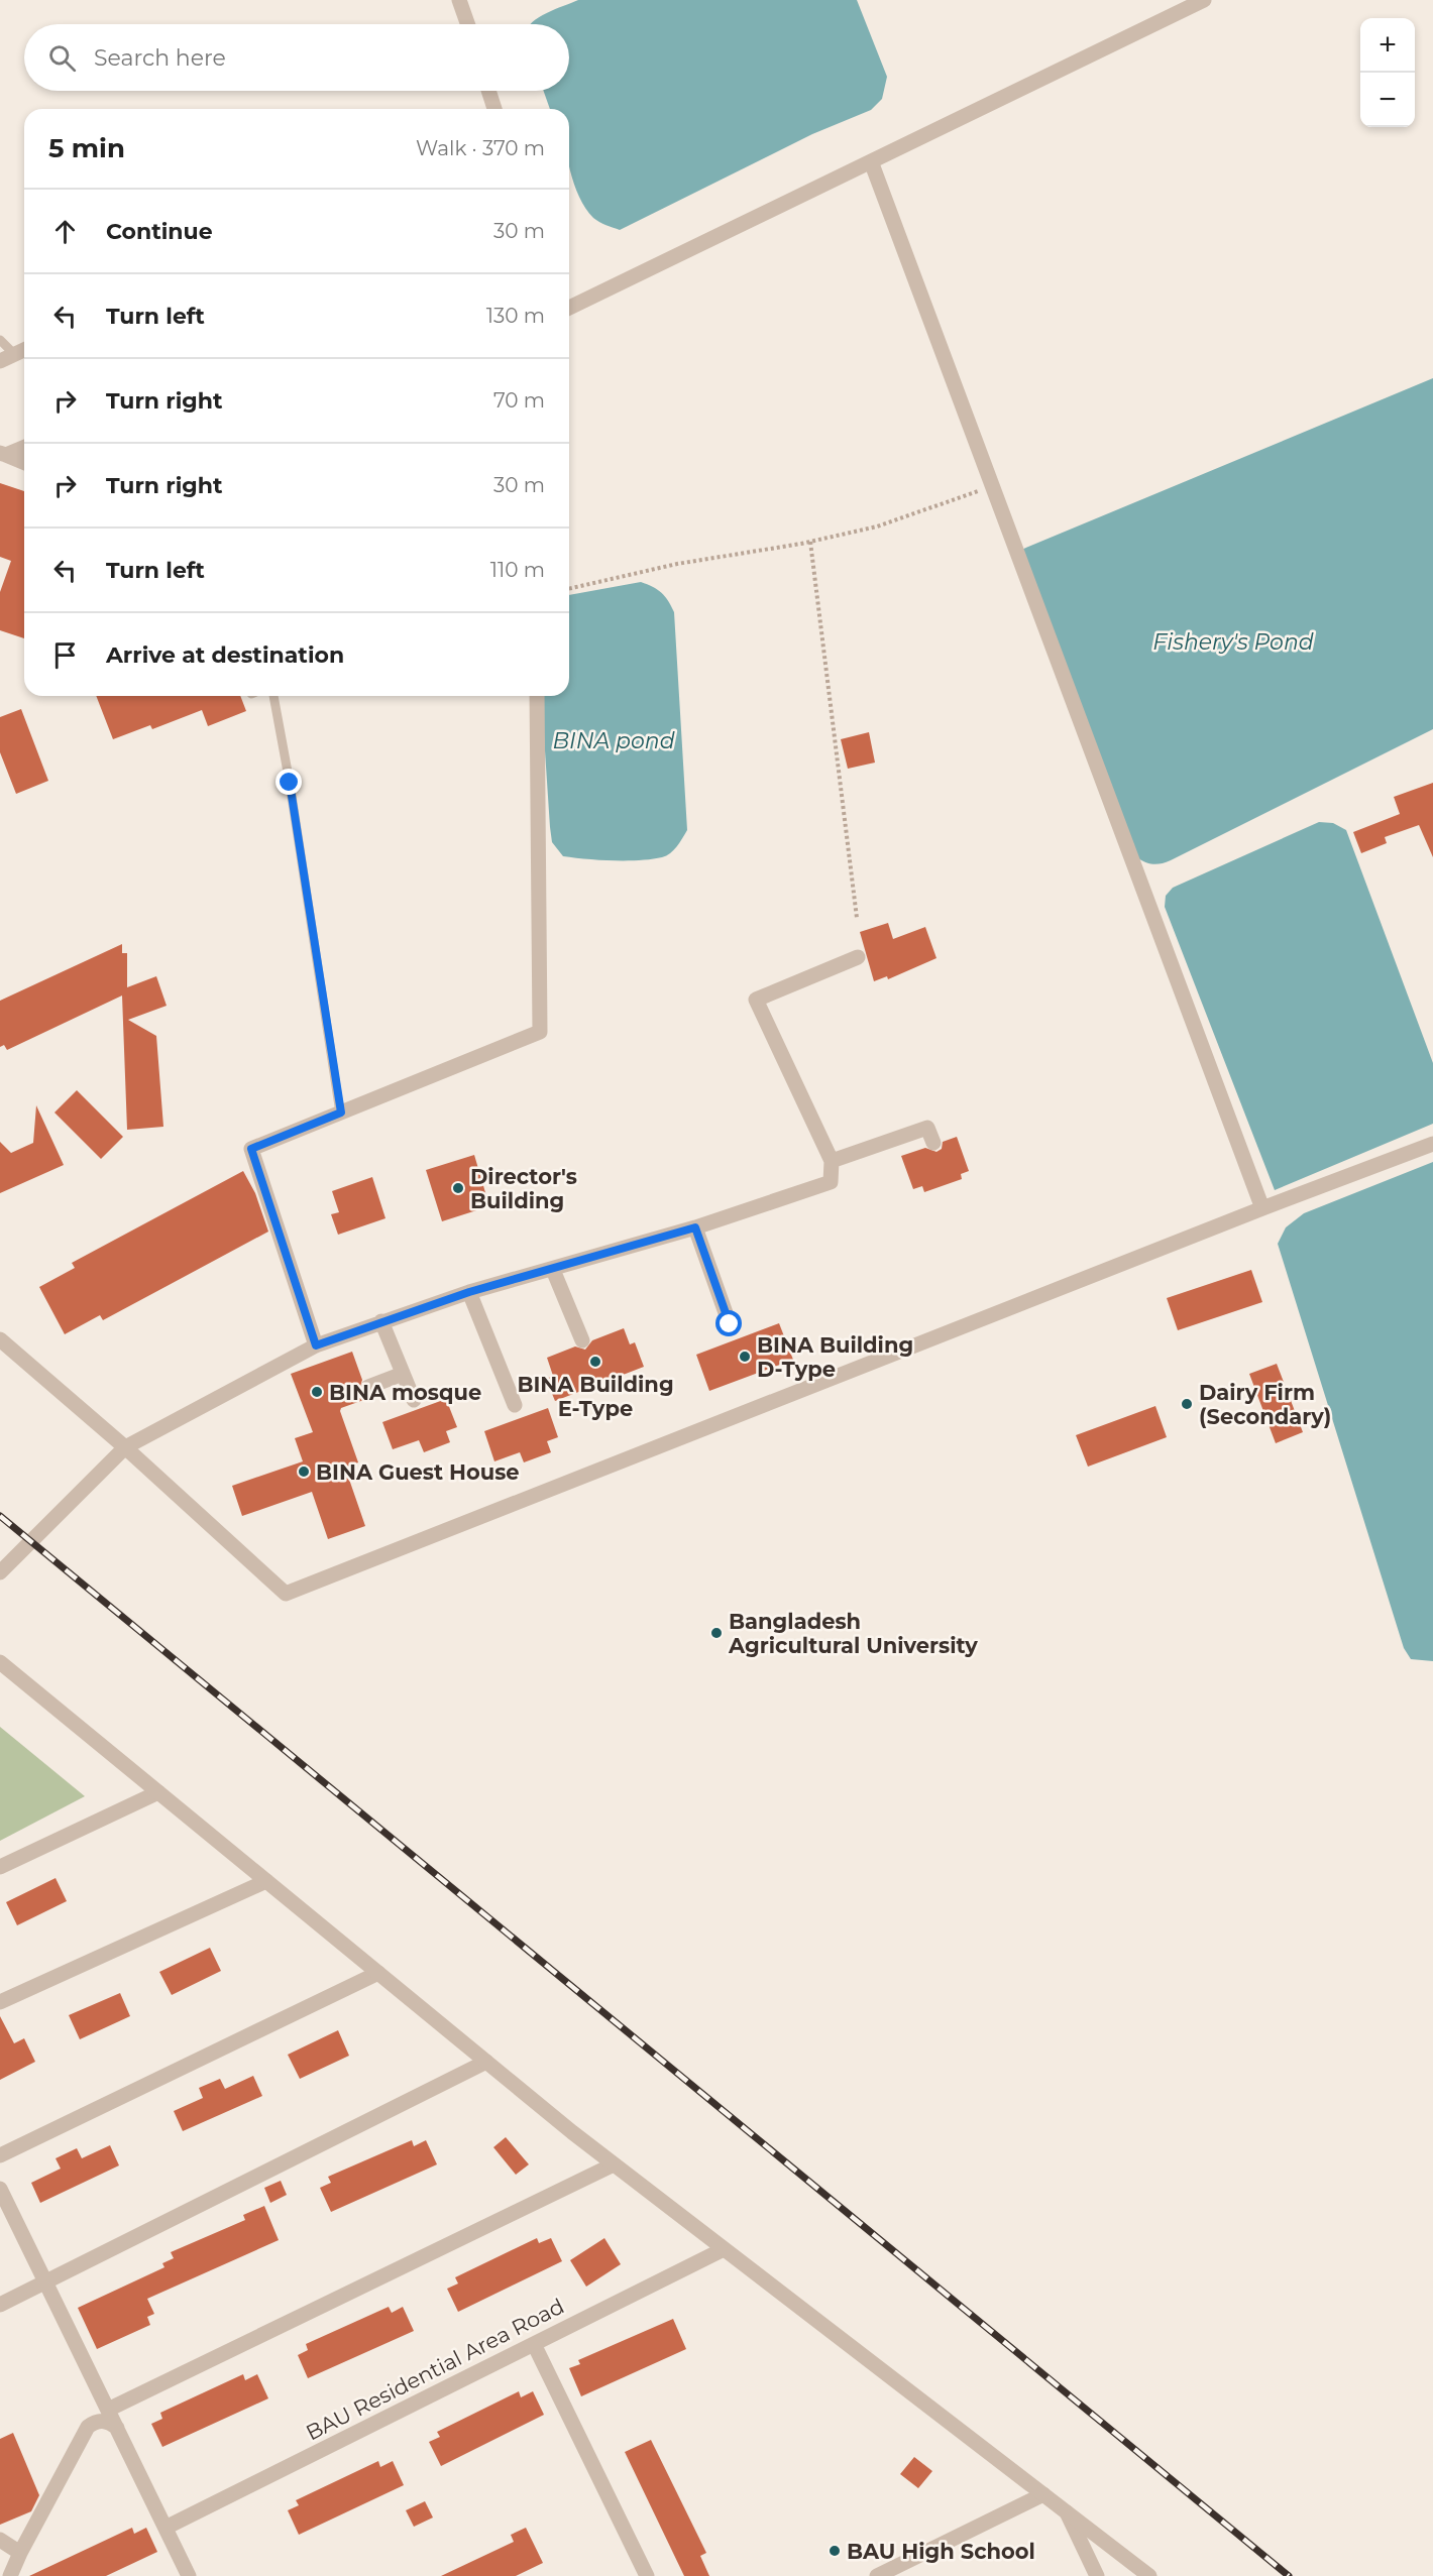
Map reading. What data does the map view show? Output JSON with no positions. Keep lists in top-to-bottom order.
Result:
{
  "streets": {
    "street": ["BAU Residential Area Road"]
  },
  "water": ["Fishery's Pond", "BINA pond"],
  "places": [
    "Director's Building",
    "BINA Building D-Type",
    "BINA Building E-Type",
    "BINA mosque",
    "Dairy Firm (Secondary)",
    "BINA Guest House",
    "Bangladesh Agricultural University",
    "BAU High School"
  ],
  "page": {
    "map_buttons": ["+", "−"],
    "search": "Search here",
    "heading": ["5 min", "Walk · 370 m"],
    "list": [
      ["Continue", "30 m"],
      ["Turn left", "130 m"],
      ["Turn right", "70 m"],
      ["Turn right", "30 m"],
      ["Turn left", "110 m"],
      "Arrive at destination"
    ]
  }
}
